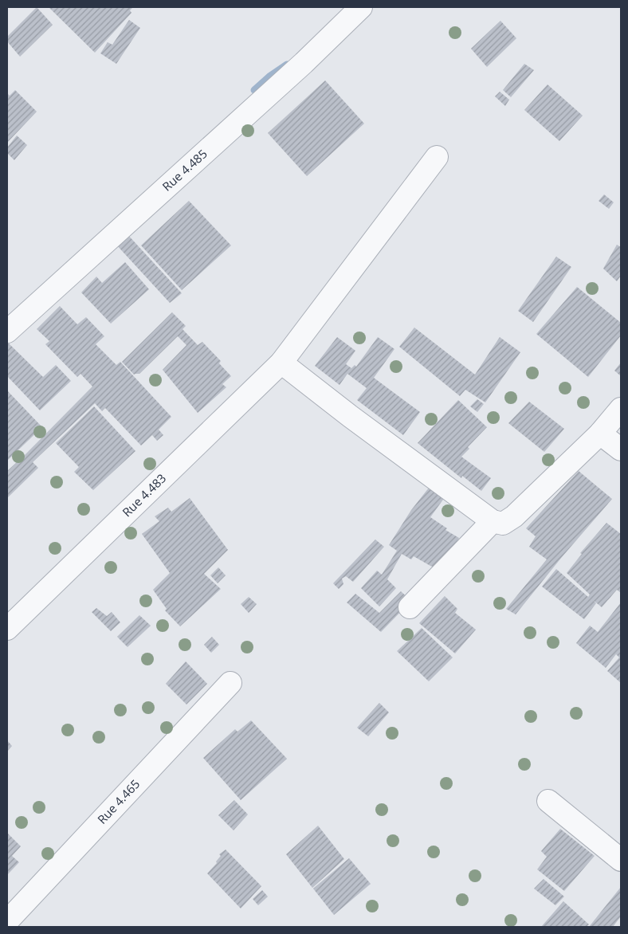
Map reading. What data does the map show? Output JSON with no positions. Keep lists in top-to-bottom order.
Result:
{
  "streets": {
    "street": ["Rue 4.485", "Rue 4.483", "Rue 4.465"]
  }
}
